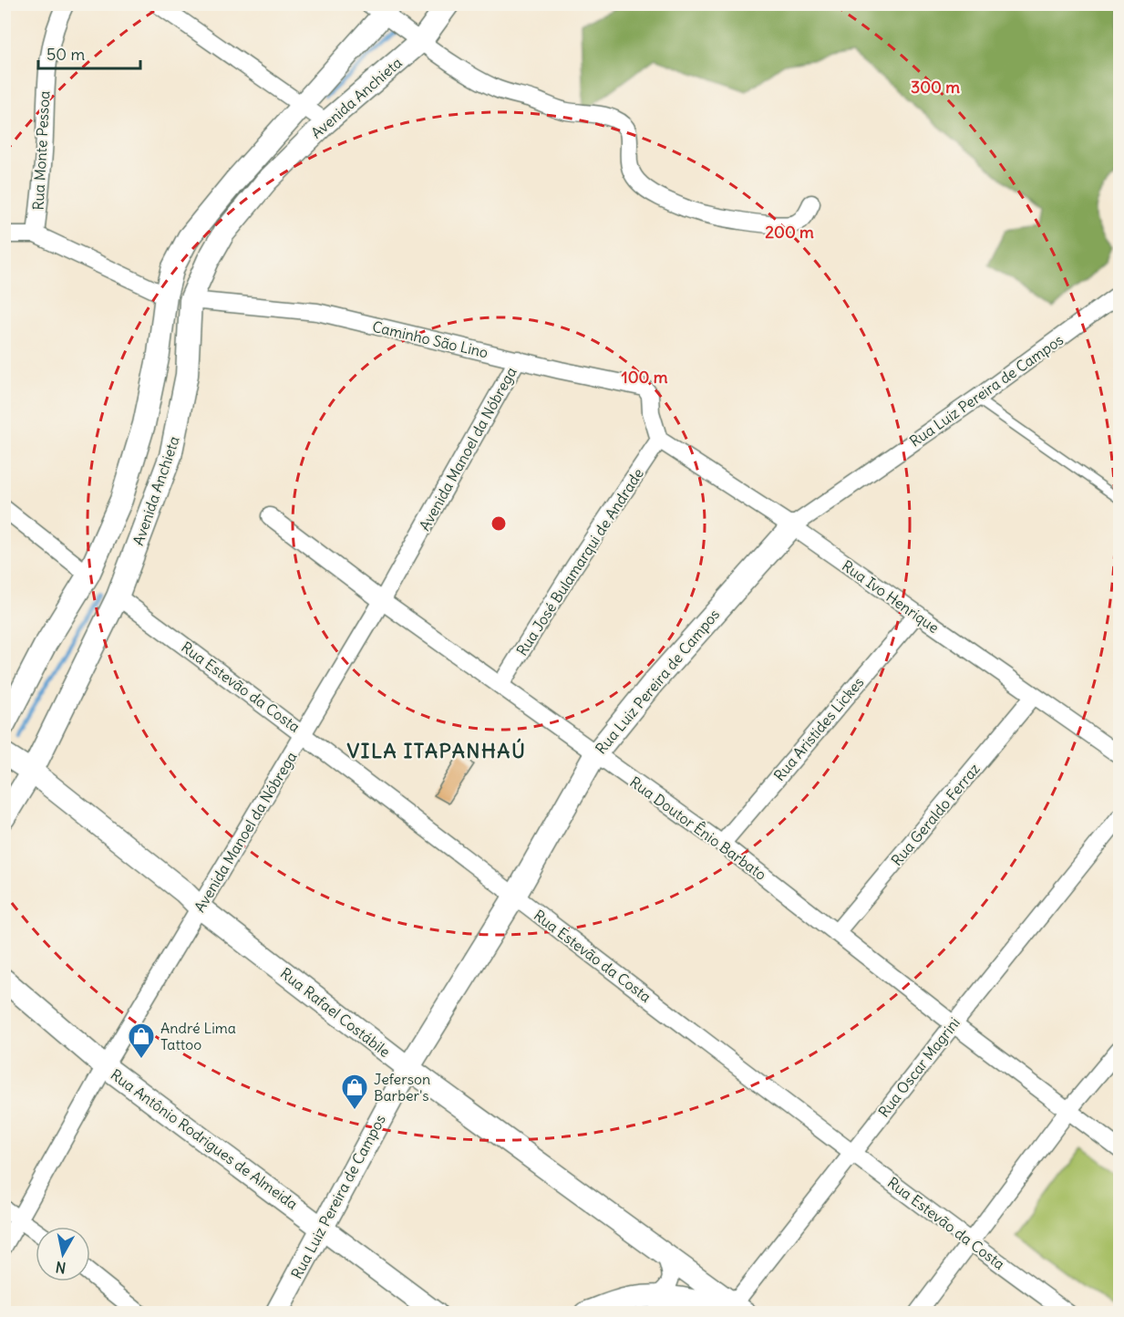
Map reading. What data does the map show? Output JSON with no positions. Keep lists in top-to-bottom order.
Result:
{
  "streets": {
    "street": [
      "Avenida Anchieta",
      "Rua Monte Pessoa",
      "Caminho São Lino",
      "Rua Luiz Pereira de Campos",
      "Avenida Manoel da Nóbrega",
      "Rua José Bulamarqui de Andrade",
      "Rua Ivo Henrique",
      "Rua Estevão da Costa",
      "Rua Aristides Lickes",
      "Rua Geraldo Ferraz",
      "Rua Doutor Ênio Barbato",
      "Rua Rafael Costábile",
      "Rua Oscar Magrini",
      "Rua Antônio Rodrigues de Almeida"
    ]
  },
  "crossings": [
    ["Avenida Anchieta", "Caminho São Lino"],
    ["Avenida Anchieta", "Rua Estevão da Costa"],
    ["Avenida Anchieta", "Rua Rafael Costábile"],
    ["Caminho São Lino", "Avenida Manoel da Nóbrega"],
    ["Caminho São Lino", "Rua José Bulamarqui de Andrade"],
    ["Caminho São Lino", "Rua Ivo Henrique"],
    ["Rua Luiz Pereira de Campos", "Rua Ivo Henrique"],
    ["Rua Luiz Pereira de Campos", "Rua Estevão da Costa"],
    ["Rua Luiz Pereira de Campos", "Rua Doutor Ênio Barbato"],
    ["Rua Luiz Pereira de Campos", "Rua Rafael Costábile"],
    ["Rua Luiz Pereira de Campos", "Rua Antônio Rodrigues de Almeida"],
    ["Avenida Manoel da Nóbrega", "Rua Estevão da Costa"],
    ["Avenida Manoel da Nóbrega", "Rua Doutor Ênio Barbato"],
    ["Avenida Manoel da Nóbrega", "Rua Rafael Costábile"],
    ["Avenida Manoel da Nóbrega", "Rua Antônio Rodrigues de Almeida"],
    ["Rua José Bulamarqui de Andrade", "Rua Ivo Henrique"],
    ["Rua José Bulamarqui de Andrade", "Rua Doutor Ênio Barbato"],
    ["Rua Ivo Henrique", "Rua Aristides Lickes"],
    ["Rua Ivo Henrique", "Rua Geraldo Ferraz"],
    ["Rua Estevão da Costa", "Rua Oscar Magrini"],
    ["Rua Aristides Lickes", "Rua Doutor Ênio Barbato"],
    ["Rua Geraldo Ferraz", "Rua Doutor Ênio Barbato"],
    ["Rua Doutor Ênio Barbato", "Rua Oscar Magrini"],
    ["Rua Rafael Costábile", "Rua Oscar Magrini"]
  ],
  "districts": ["VILA ITAPANHAÚ"],
  "places": {
    "shop": ["André Lima Tattoo", "Jeferson Barber's"]
  },
  "scale_bar": "50 m",
  "north": "bottom",
  "rings": ["300 m", "200 m", "100 m"]
}
